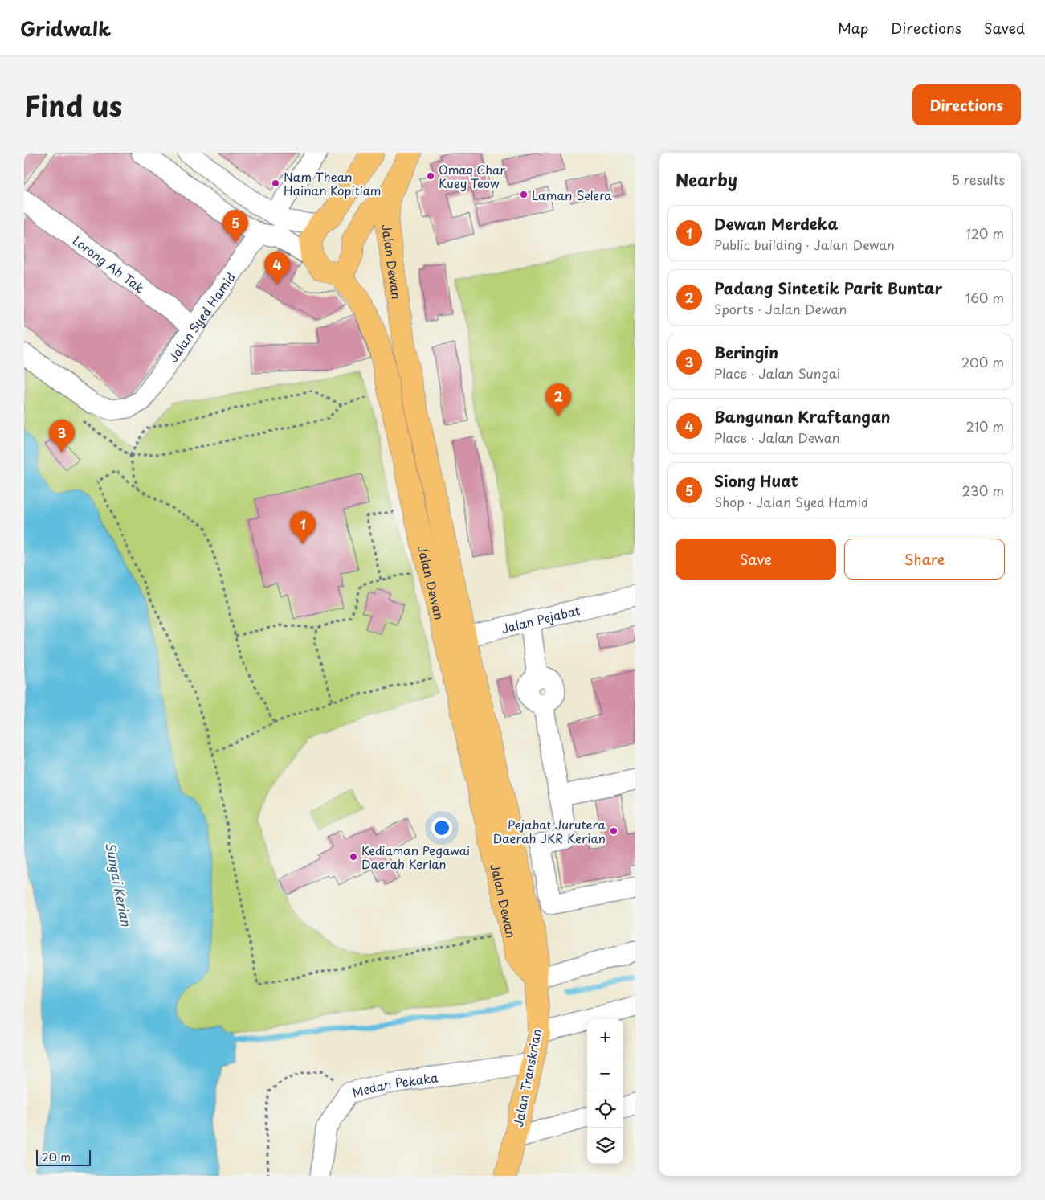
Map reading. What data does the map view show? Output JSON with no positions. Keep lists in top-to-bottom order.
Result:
{
  "streets": {
    "main road": ["Jalan Dewan", "Jalan Transkrian"],
    "street": [
      "Lorong Ah Tak",
      "Jalan Syed Hamid",
      "Jalan Pejabat",
      "Medan Pekaka"
    ]
  },
  "crossings": [
    ["Jalan Dewan", "Jalan Pejabat"],
    ["Jalan Dewan", "Jalan Transkrian"],
    ["Lorong Ah Tak", "Jalan Syed Hamid"],
    ["Jalan Transkrian", "Medan Pekaka"]
  ],
  "water": ["Sungai Kerian"],
  "places": [
    "Omaq Char Kuey Teow",
    "Nam Thean Hainan Kopitiam",
    "Laman Selera",
    "Pejabat Jurutera Daerah JKR Kerian",
    "Kediaman Pegawai Daerah Kerian"
  ],
  "scale_bar": "20 m",
  "page": {
    "header": "Gridwalk",
    "nav": ["Map", "Directions", "Saved"],
    "title": "Find us",
    "buttons": [
      "Directions",
      ["Save", "Share"]
    ],
    "heading": ["Nearby", "5 results"],
    "list": [
      {
        "mark": "1",
        "name": "Dewan Merdeka",
        "note": "Public building · Jalan Dewan",
        "value": "120 m"
      },
      {
        "mark": "2",
        "name": "Padang Sintetik Parit Buntar",
        "note": "Sports · Jalan Dewan",
        "value": "160 m"
      },
      {
        "mark": "3",
        "name": "Beringin",
        "note": "Place · Jalan Sungai",
        "value": "200 m"
      },
      {
        "mark": "4",
        "name": "Bangunan Kraftangan",
        "note": "Place · Jalan Dewan",
        "value": "210 m"
      },
      {
        "mark": "5",
        "name": "Siong Huat",
        "note": "Shop · Jalan Syed Hamid",
        "value": "230 m"
      }
    ],
    "pins": [
      "5",
      "4",
      "2",
      "3",
      "1"
    ],
    "map_buttons": ["+", "−"],
    "scale": "20 m"
  }
}
